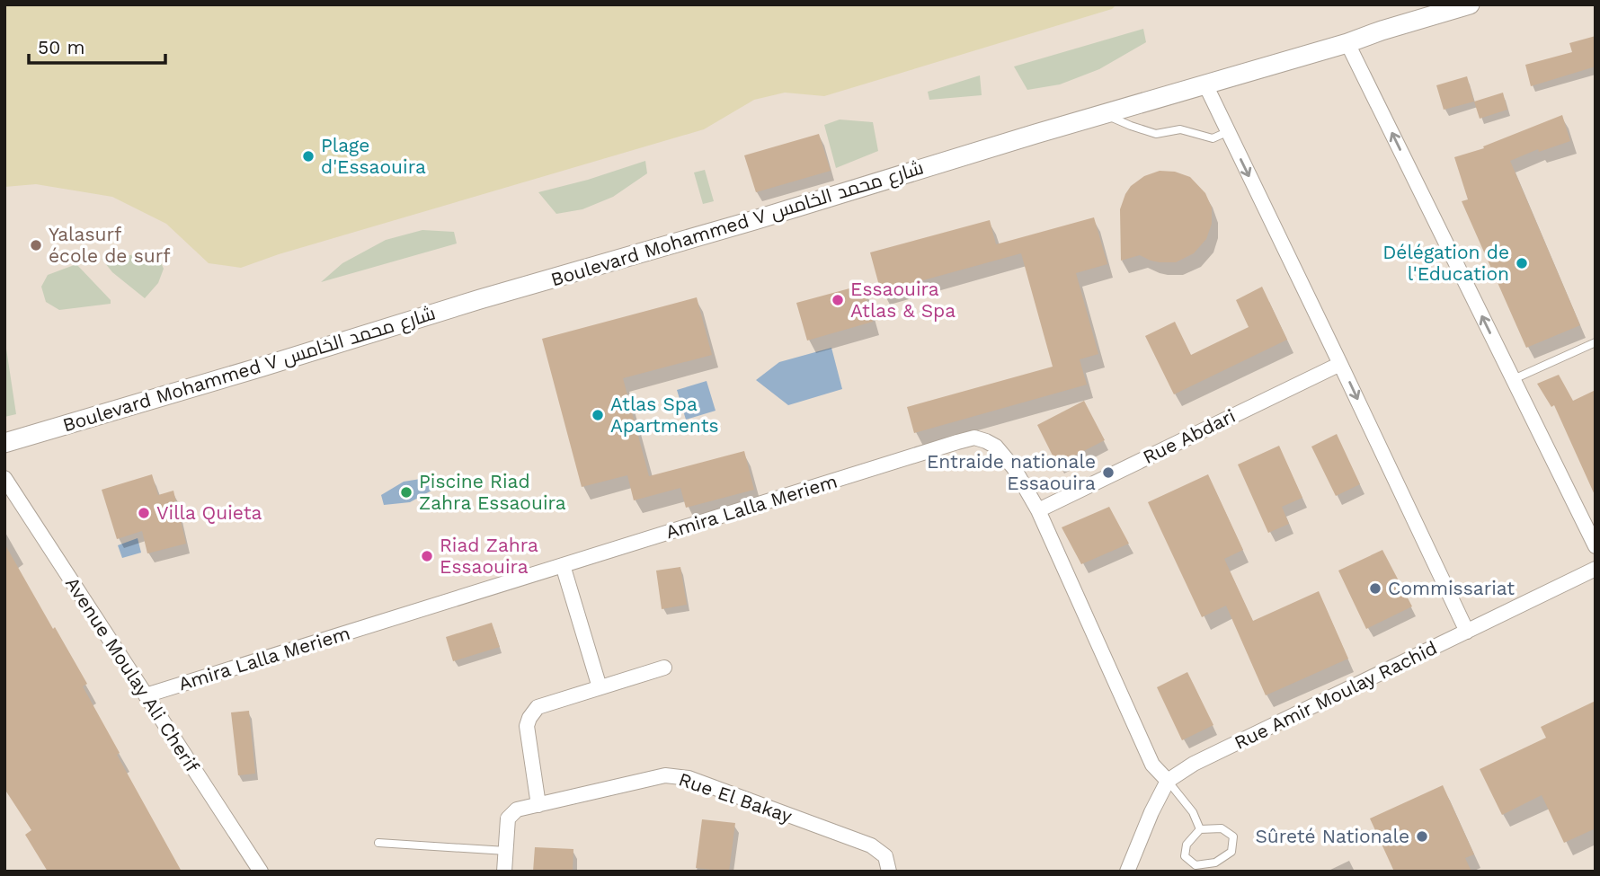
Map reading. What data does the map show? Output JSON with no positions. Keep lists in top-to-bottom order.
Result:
{
  "streets": {
    "street": [
      "Boulevard Mohammed V شارع محمد الخامس",
      "Rue Abdari",
      "Amira Lalla Meriem",
      "Avenue Moulay Ali Cherif",
      "Rue Amir Moulay Rachid",
      "Rue El Bakay"
    ]
  },
  "crossings": [
    ["Rue Abdari", "Amira Lalla Meriem"],
    ["Amira Lalla Meriem", "Avenue Moulay Ali Cherif"],
    ["Amira Lalla Meriem", "Rue Amir Moulay Rachid"]
  ],
  "places": [
    "Plage d'Essaouira",
    "Yalasurf école de surf",
    "Délégation de l'Education",
    "Essaouira Atlas & Spa",
    "Atlas Spa Apartments",
    "Entraide nationale Essaouira",
    "Piscine Riad Zahra Essaouira",
    "Villa Quieta",
    "Riad Zahra Essaouira",
    "Commissariat",
    "Sûreté Nationale"
  ],
  "scale_bar": "50 m"
}
